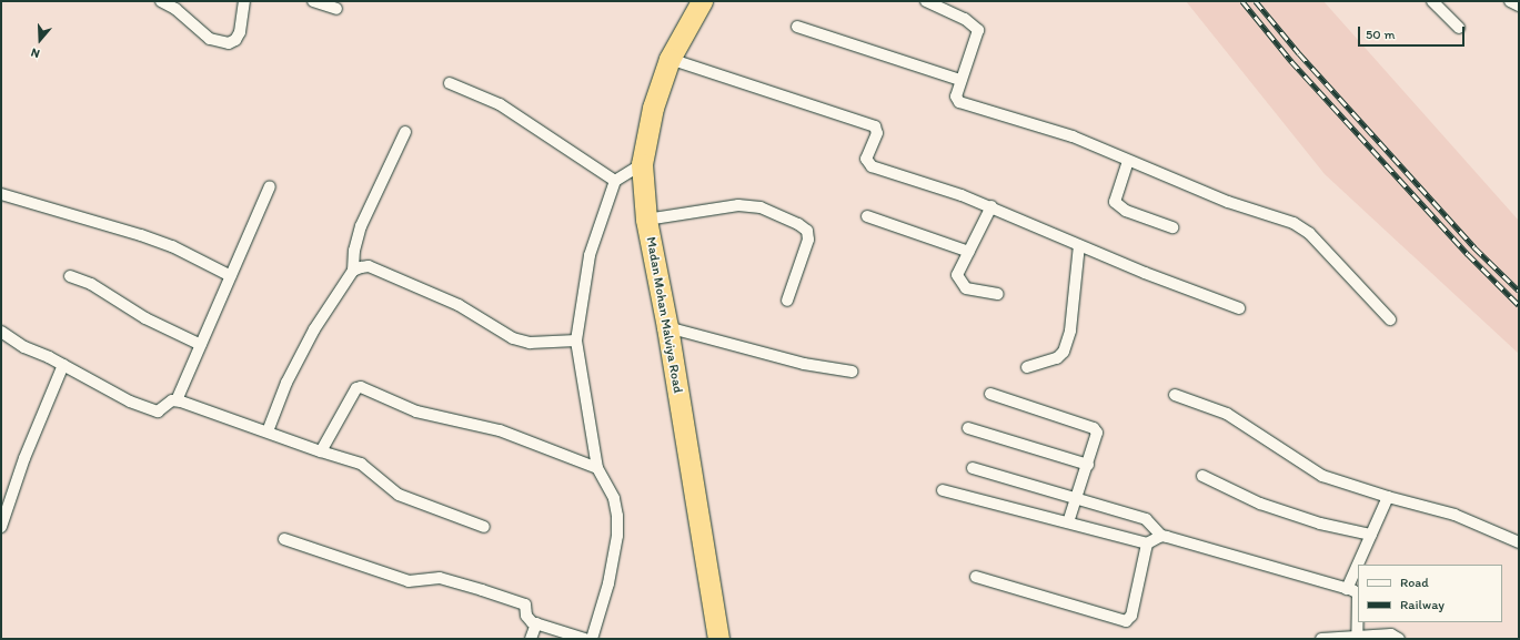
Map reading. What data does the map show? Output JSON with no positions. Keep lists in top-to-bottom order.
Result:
{
  "streets": {
    "highway": ["Madan Mohan Malviya Road"]
  },
  "legend": ["Road", "Railway"],
  "scale_bar": "50 m",
  "north": "bottom"
}
